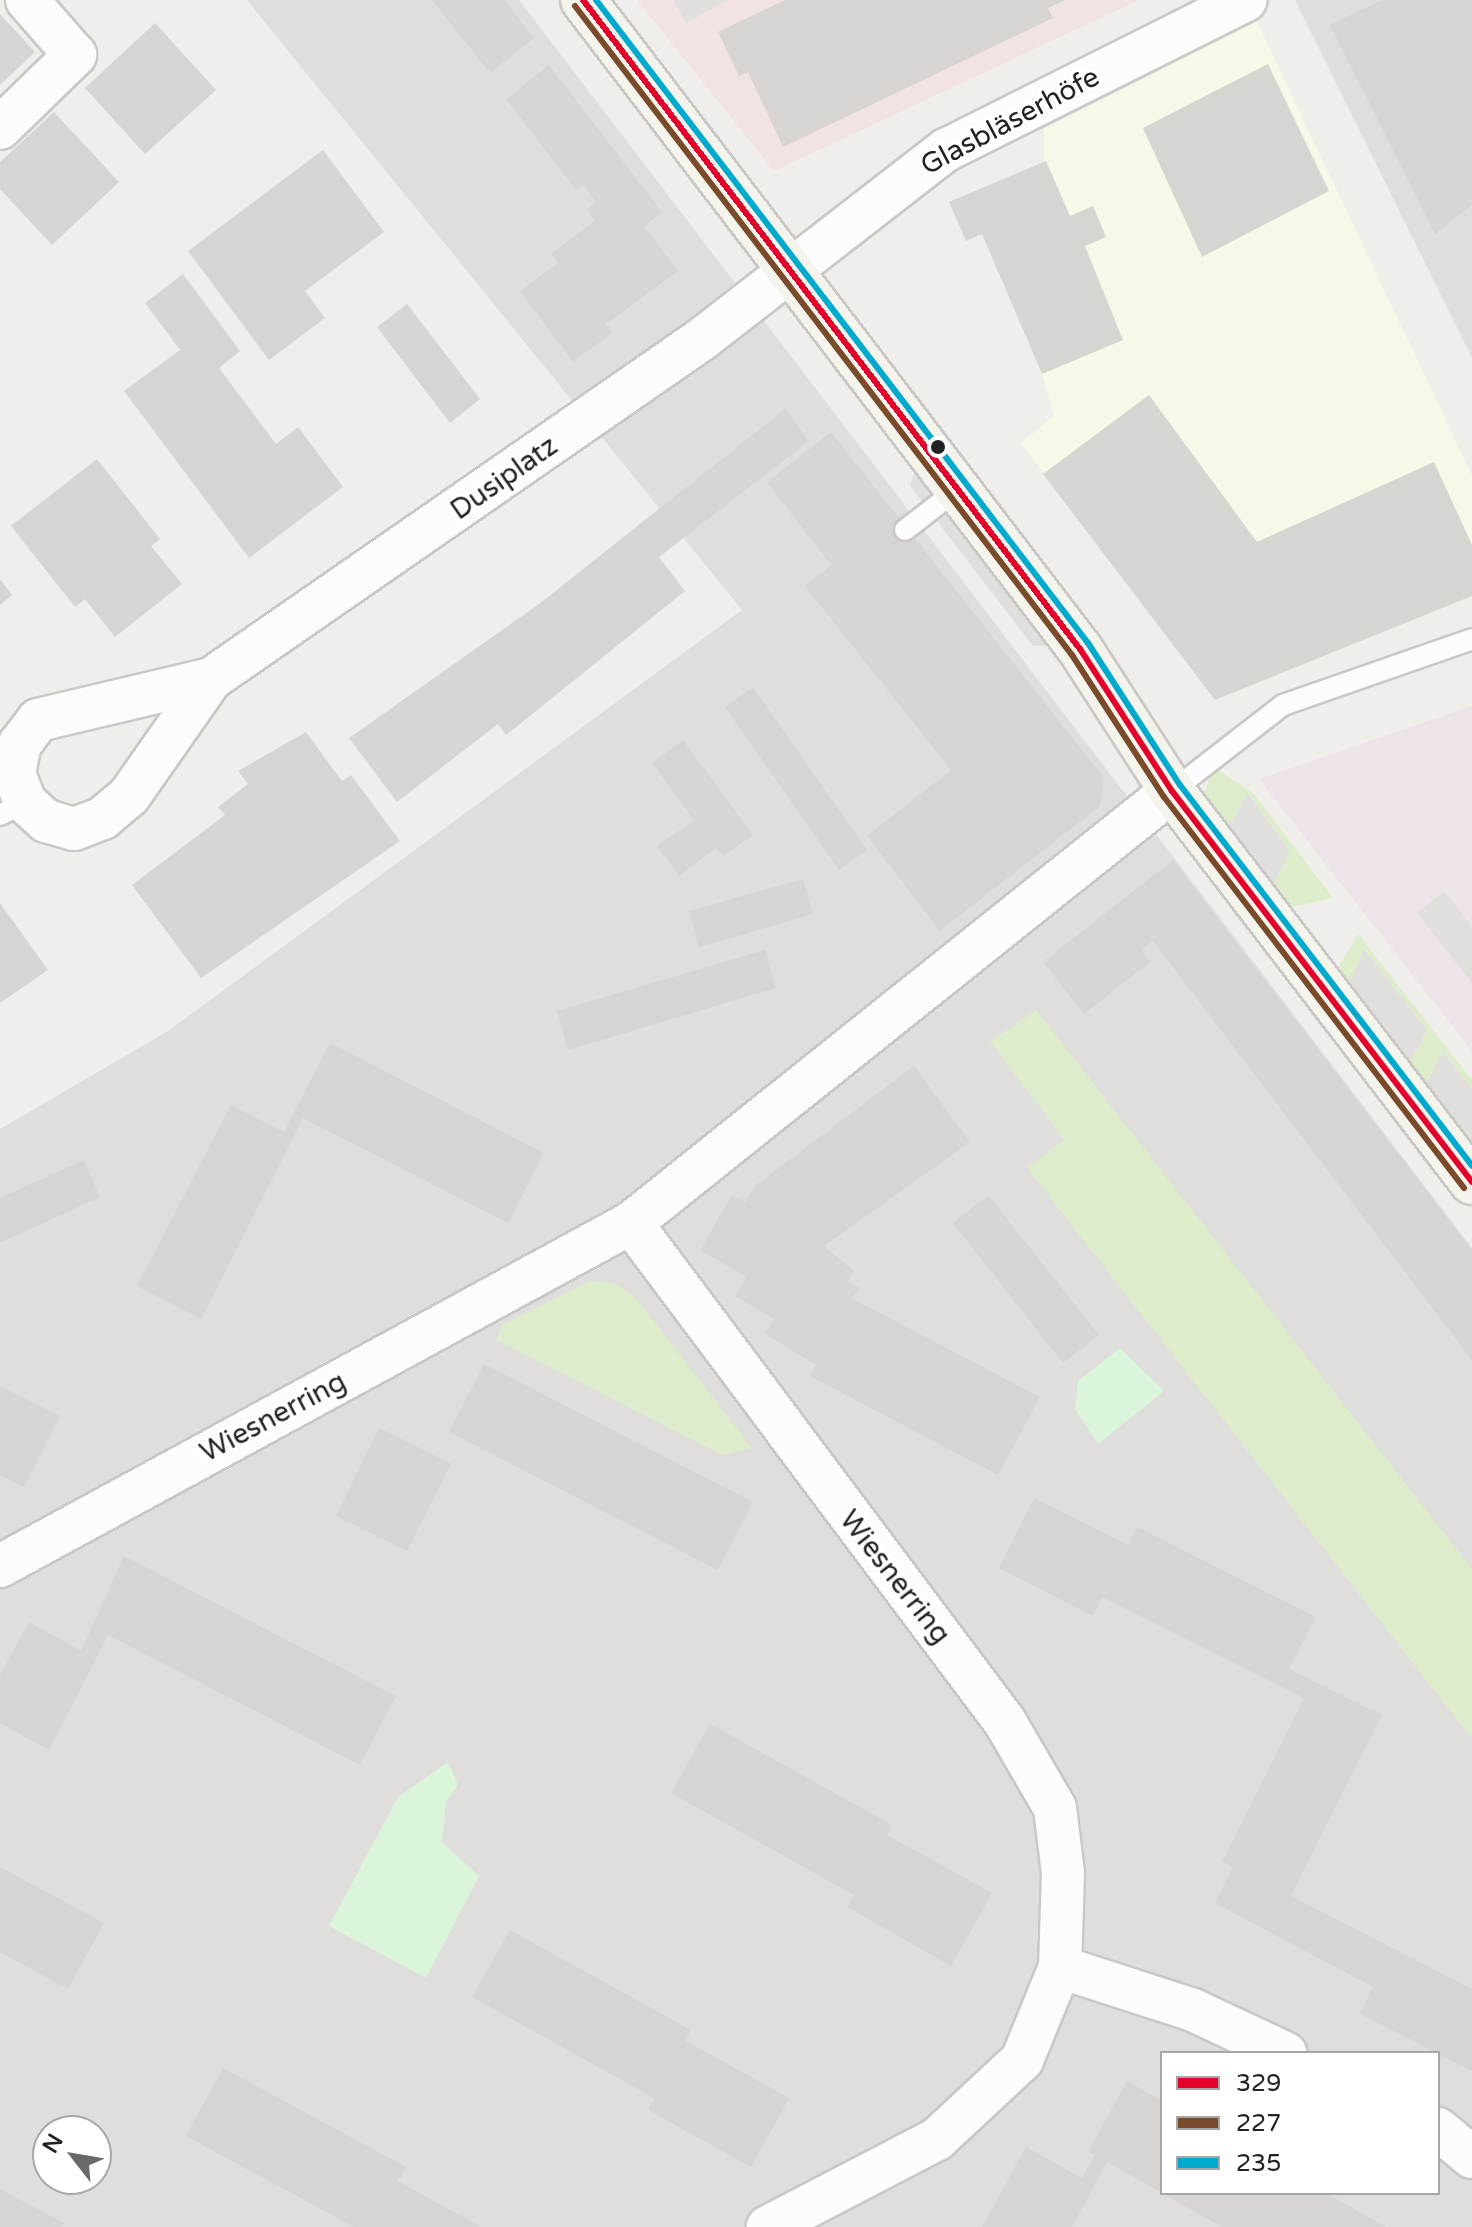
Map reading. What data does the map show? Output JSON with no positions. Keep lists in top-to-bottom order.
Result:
{
  "streets": {
    "street": ["Glasbläserhöfe", "Dusiplatz", "Wiesnerring"]
  },
  "crossings": [
    ["Glasbläserhöfe", "Dusiplatz"]
  ],
  "lines": ["transit line 329", "transit line 235", "transit line 227"],
  "legend": ["329", "227", "235"],
  "north": "top left"
}
